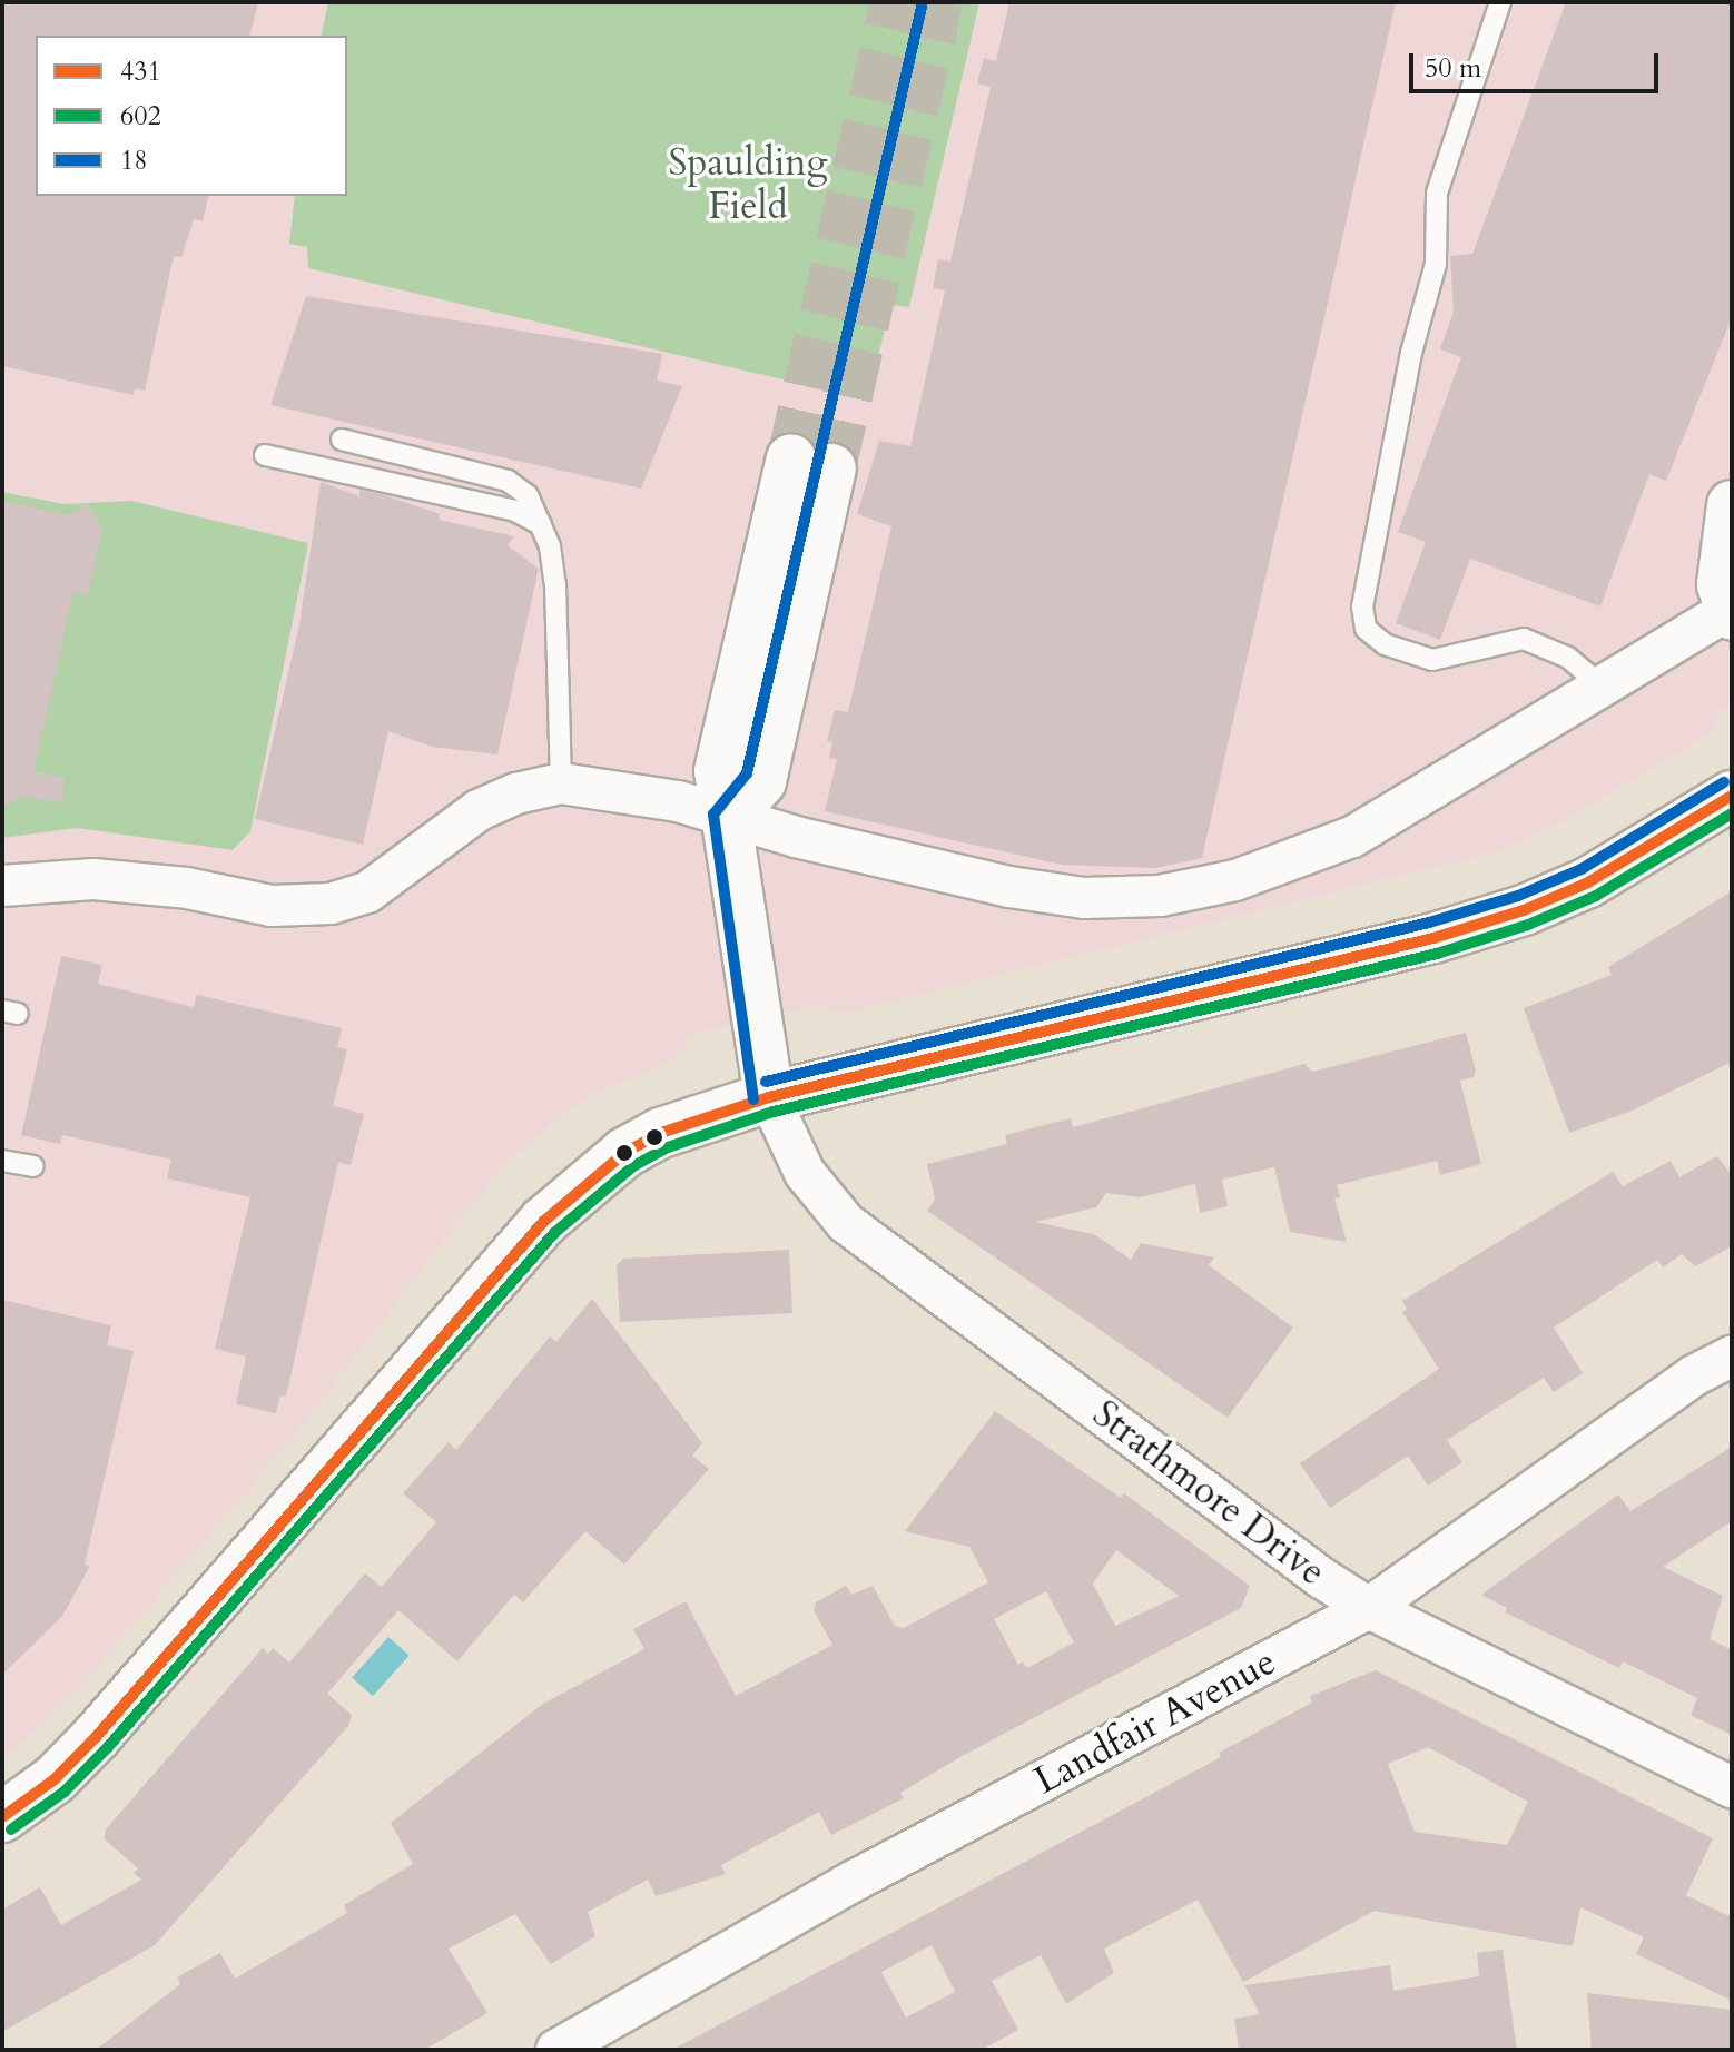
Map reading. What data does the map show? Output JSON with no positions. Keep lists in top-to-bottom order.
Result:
{
  "streets": {
    "street": ["Strathmore Drive", "Landfair Avenue"]
  },
  "crossings": [
    ["Strathmore Drive", "Landfair Avenue"]
  ],
  "parks": ["Spaulding Field"],
  "lines": ["transit line 18", "transit line 431", "transit line 602"],
  "legend": ["431", "602", "18"],
  "scale_bar": "50 m"
}
